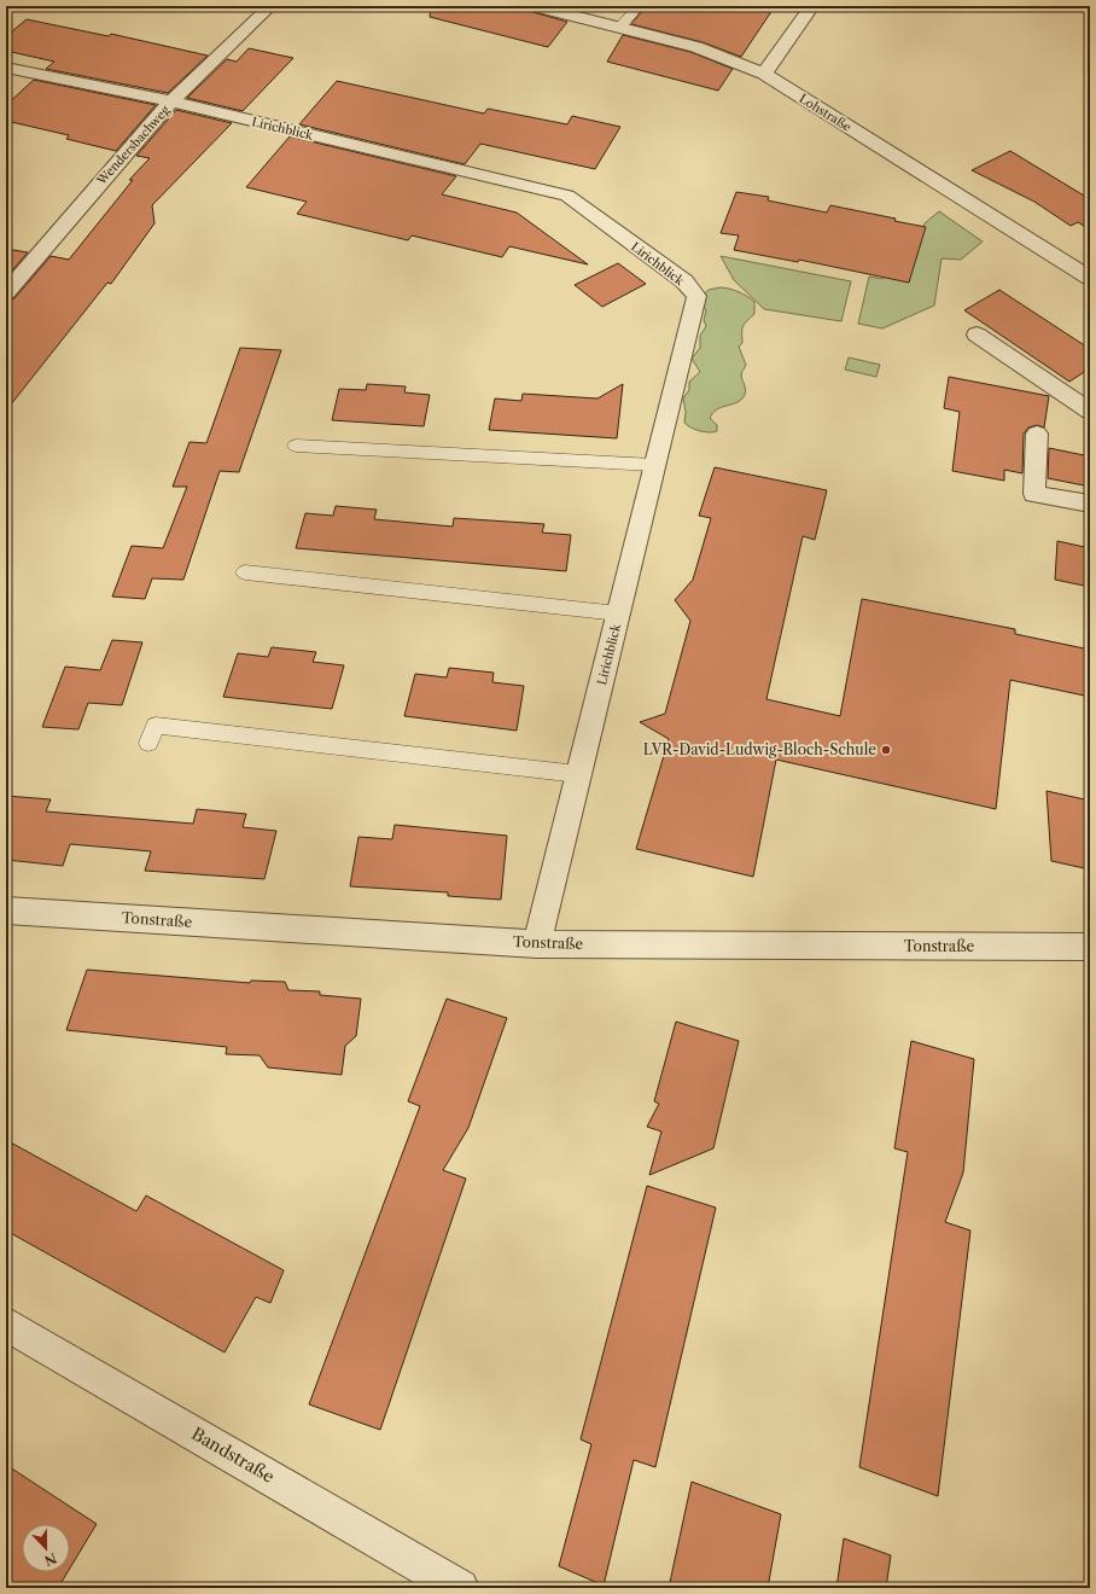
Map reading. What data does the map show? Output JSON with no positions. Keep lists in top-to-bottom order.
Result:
{
  "streets": {
    "street": [
      "Lohstraße",
      "Lirichblick",
      "Wendersbachweg",
      "Tonstraße",
      "Bandstraße"
    ]
  },
  "crossings": [
    ["Lirichblick", "Wendersbachweg"],
    ["Lirichblick", "Tonstraße"]
  ],
  "places": ["LVR-David-Ludwig-Bloch-Schule"],
  "north": "bottom"
}
